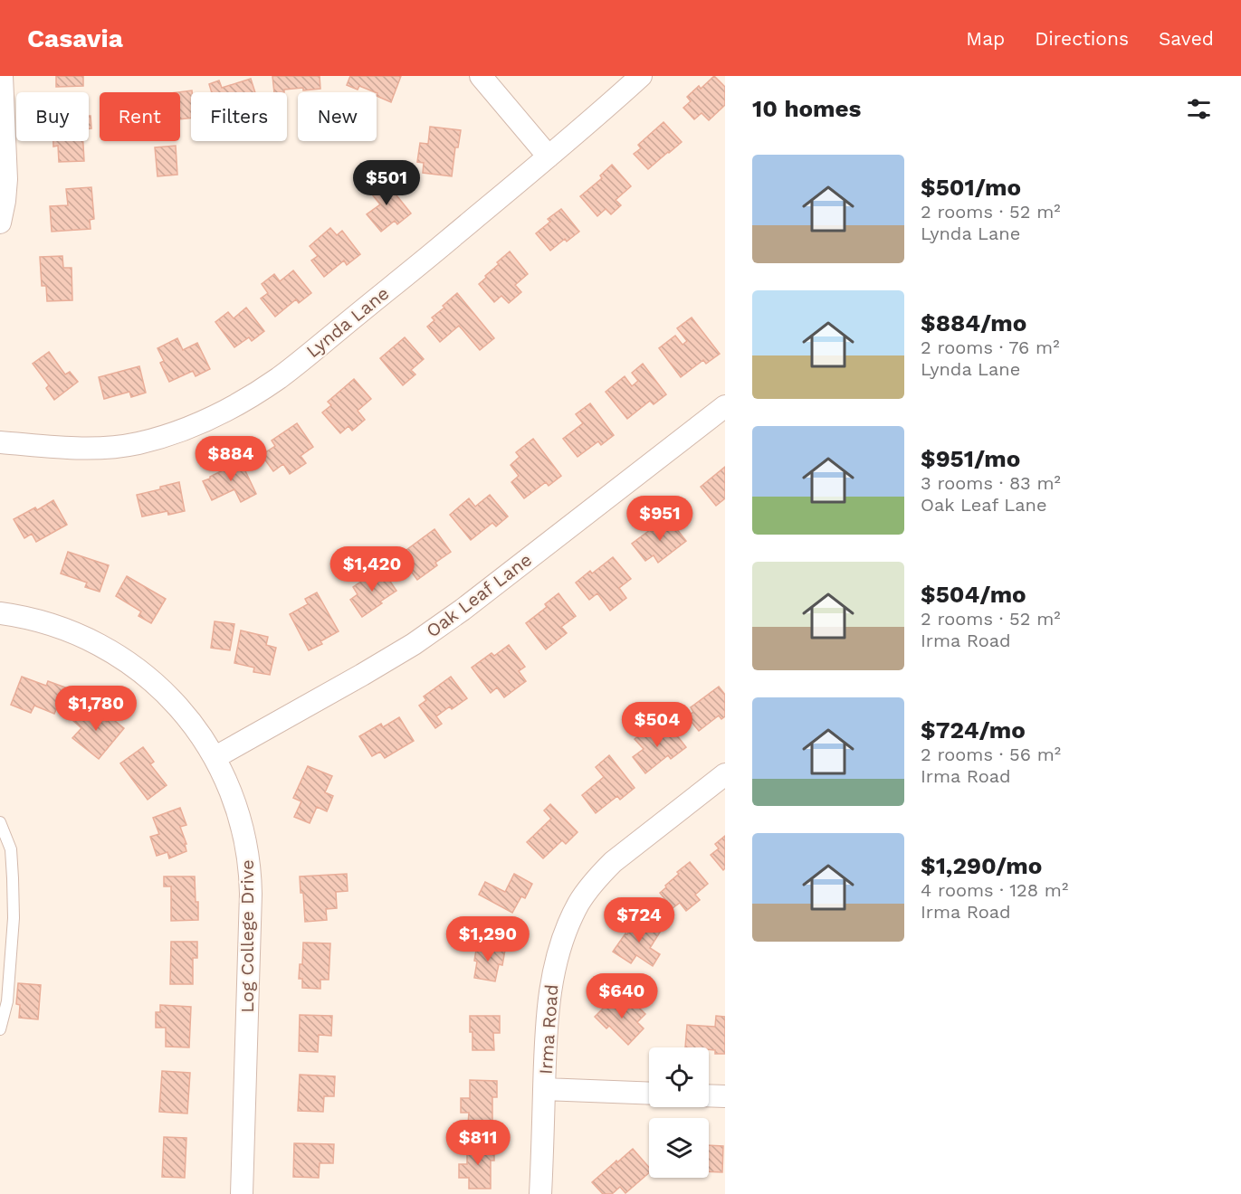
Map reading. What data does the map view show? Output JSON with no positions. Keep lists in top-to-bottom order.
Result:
{
  "streets": {
    "street": [
      "Lynda Lane",
      "Oak Leaf Lane",
      "Log College Drive",
      "Irma Road"
    ]
  },
  "crossings": [
    ["Oak Leaf Lane", "Log College Drive"]
  ],
  "page": {
    "header": "Casavia",
    "nav": ["Map", "Directions", "Saved"],
    "heading": "10 homes",
    "chip": [
      "Buy",
      "Rent",
      "Filters",
      "New"
    ],
    "list": [
      {
        "name": "$501/mo",
        "note": "2 rooms · 52 m² · Lynda Lane"
      },
      {
        "name": "$884/mo",
        "note": "2 rooms · 76 m² · Lynda Lane"
      },
      {
        "name": "$951/mo",
        "note": "3 rooms · 83 m² · Oak Leaf Lane"
      },
      {
        "name": "$504/mo",
        "note": "2 rooms · 52 m² · Irma Road"
      },
      {
        "name": "$724/mo",
        "note": "2 rooms · 56 m² · Irma Road"
      },
      {
        "name": "$1,290/mo",
        "note": "4 rooms · 128 m² · Irma Road"
      }
    ],
    "price": [
      "$501",
      "$884",
      "$951",
      "$1,420",
      "$1,780",
      "$504",
      "$724",
      "$1,290",
      "$640",
      "$811"
    ]
  }
}
